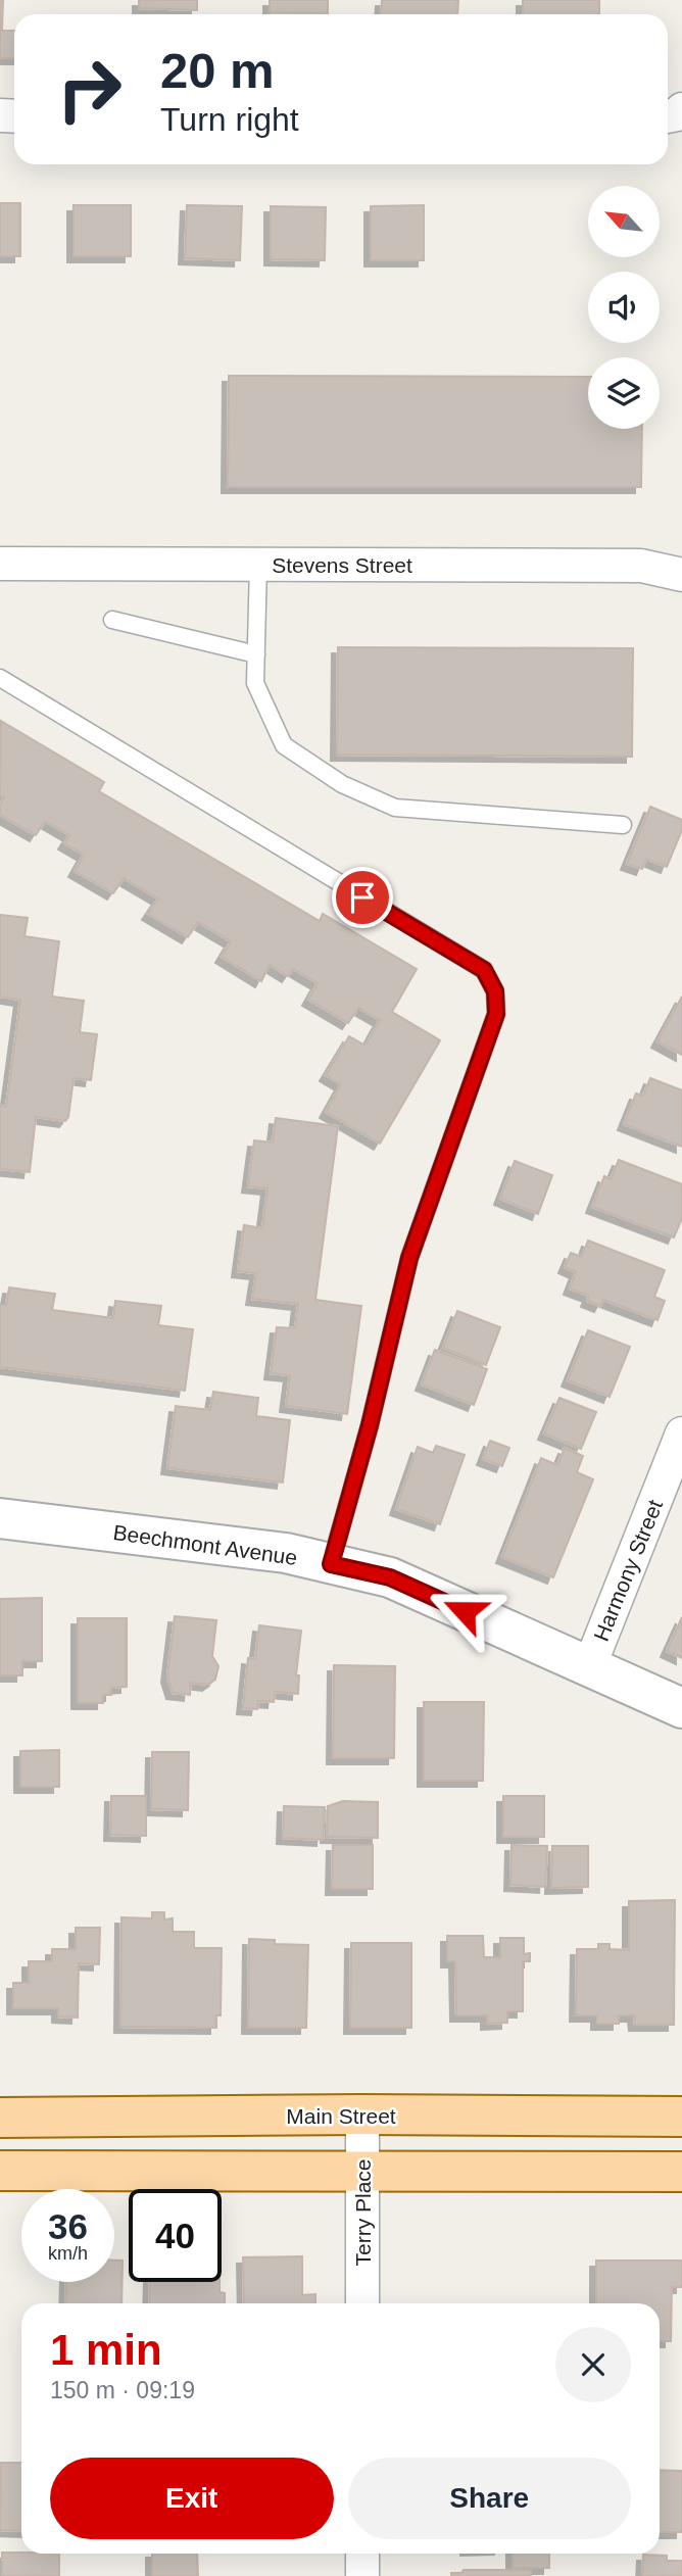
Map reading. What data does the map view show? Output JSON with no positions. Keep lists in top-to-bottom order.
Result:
{
  "streets": {
    "main road": ["Main Street"],
    "street": [
      "Stevens Street",
      "Beechmont Avenue",
      "Harmony Street",
      "Terry Place"
    ]
  },
  "crossings": [
    ["Beechmont Avenue", "Harmony Street"],
    ["Main Street", "Terry Place"]
  ],
  "north": "top left",
  "page": {
    "turn": ["20 m", "Turn right"],
    "speed": "36 km/h",
    "limit": "40",
    "heading": ["1 min", "150 m · 09:19"],
    "buttons": ["Exit", "Share"]
  }
}
